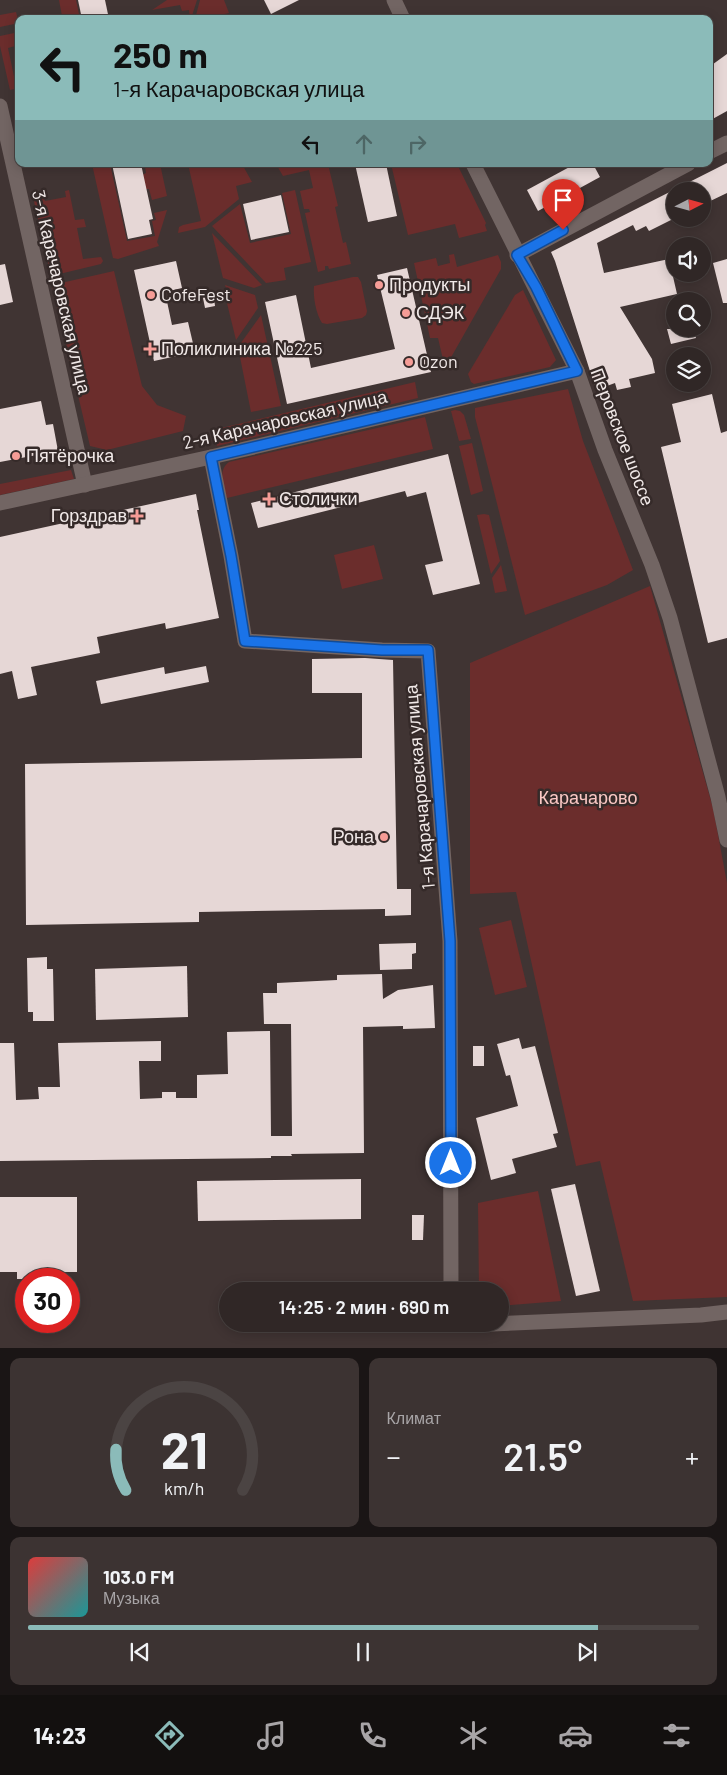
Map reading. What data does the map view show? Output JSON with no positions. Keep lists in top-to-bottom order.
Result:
{
  "streets": {
    "street": [
      "3-я Карачаровская улица",
      "2-я Карачаровская улица",
      "Перовское шоссе",
      "1-я Карачаровская улица"
    ]
  },
  "crossings": [
    ["3-я Карачаровская улица", "2-я Карачаровская улица"],
    ["2-я Карачаровская улица", "Перовское шоссе"],
    ["2-я Карачаровская улица", "1-я Карачаровская улица"]
  ],
  "parks": ["Карачарово"],
  "places": {
    "other": [
      "Продукты",
      "CofeFest",
      "СДЭК",
      "Ozon",
      "Пятёрочка",
      "Рона"
    ],
    "health": ["Поликлиника №225", "Столички", "Горздрав"]
  },
  "north": "right",
  "page": {
    "turn": ["250 m", "1-я Карачаровская улица"],
    "limit": "30",
    "trip": "14:25 · 2 мин · 690 m",
    "tile": "Климат",
    "heat": ["−", "21.5°", "+"],
    "song": ["103.0 FM", "Музыка"],
    "tabs": "14:23",
    "gauge": ["21", "km/h"]
  }
}
